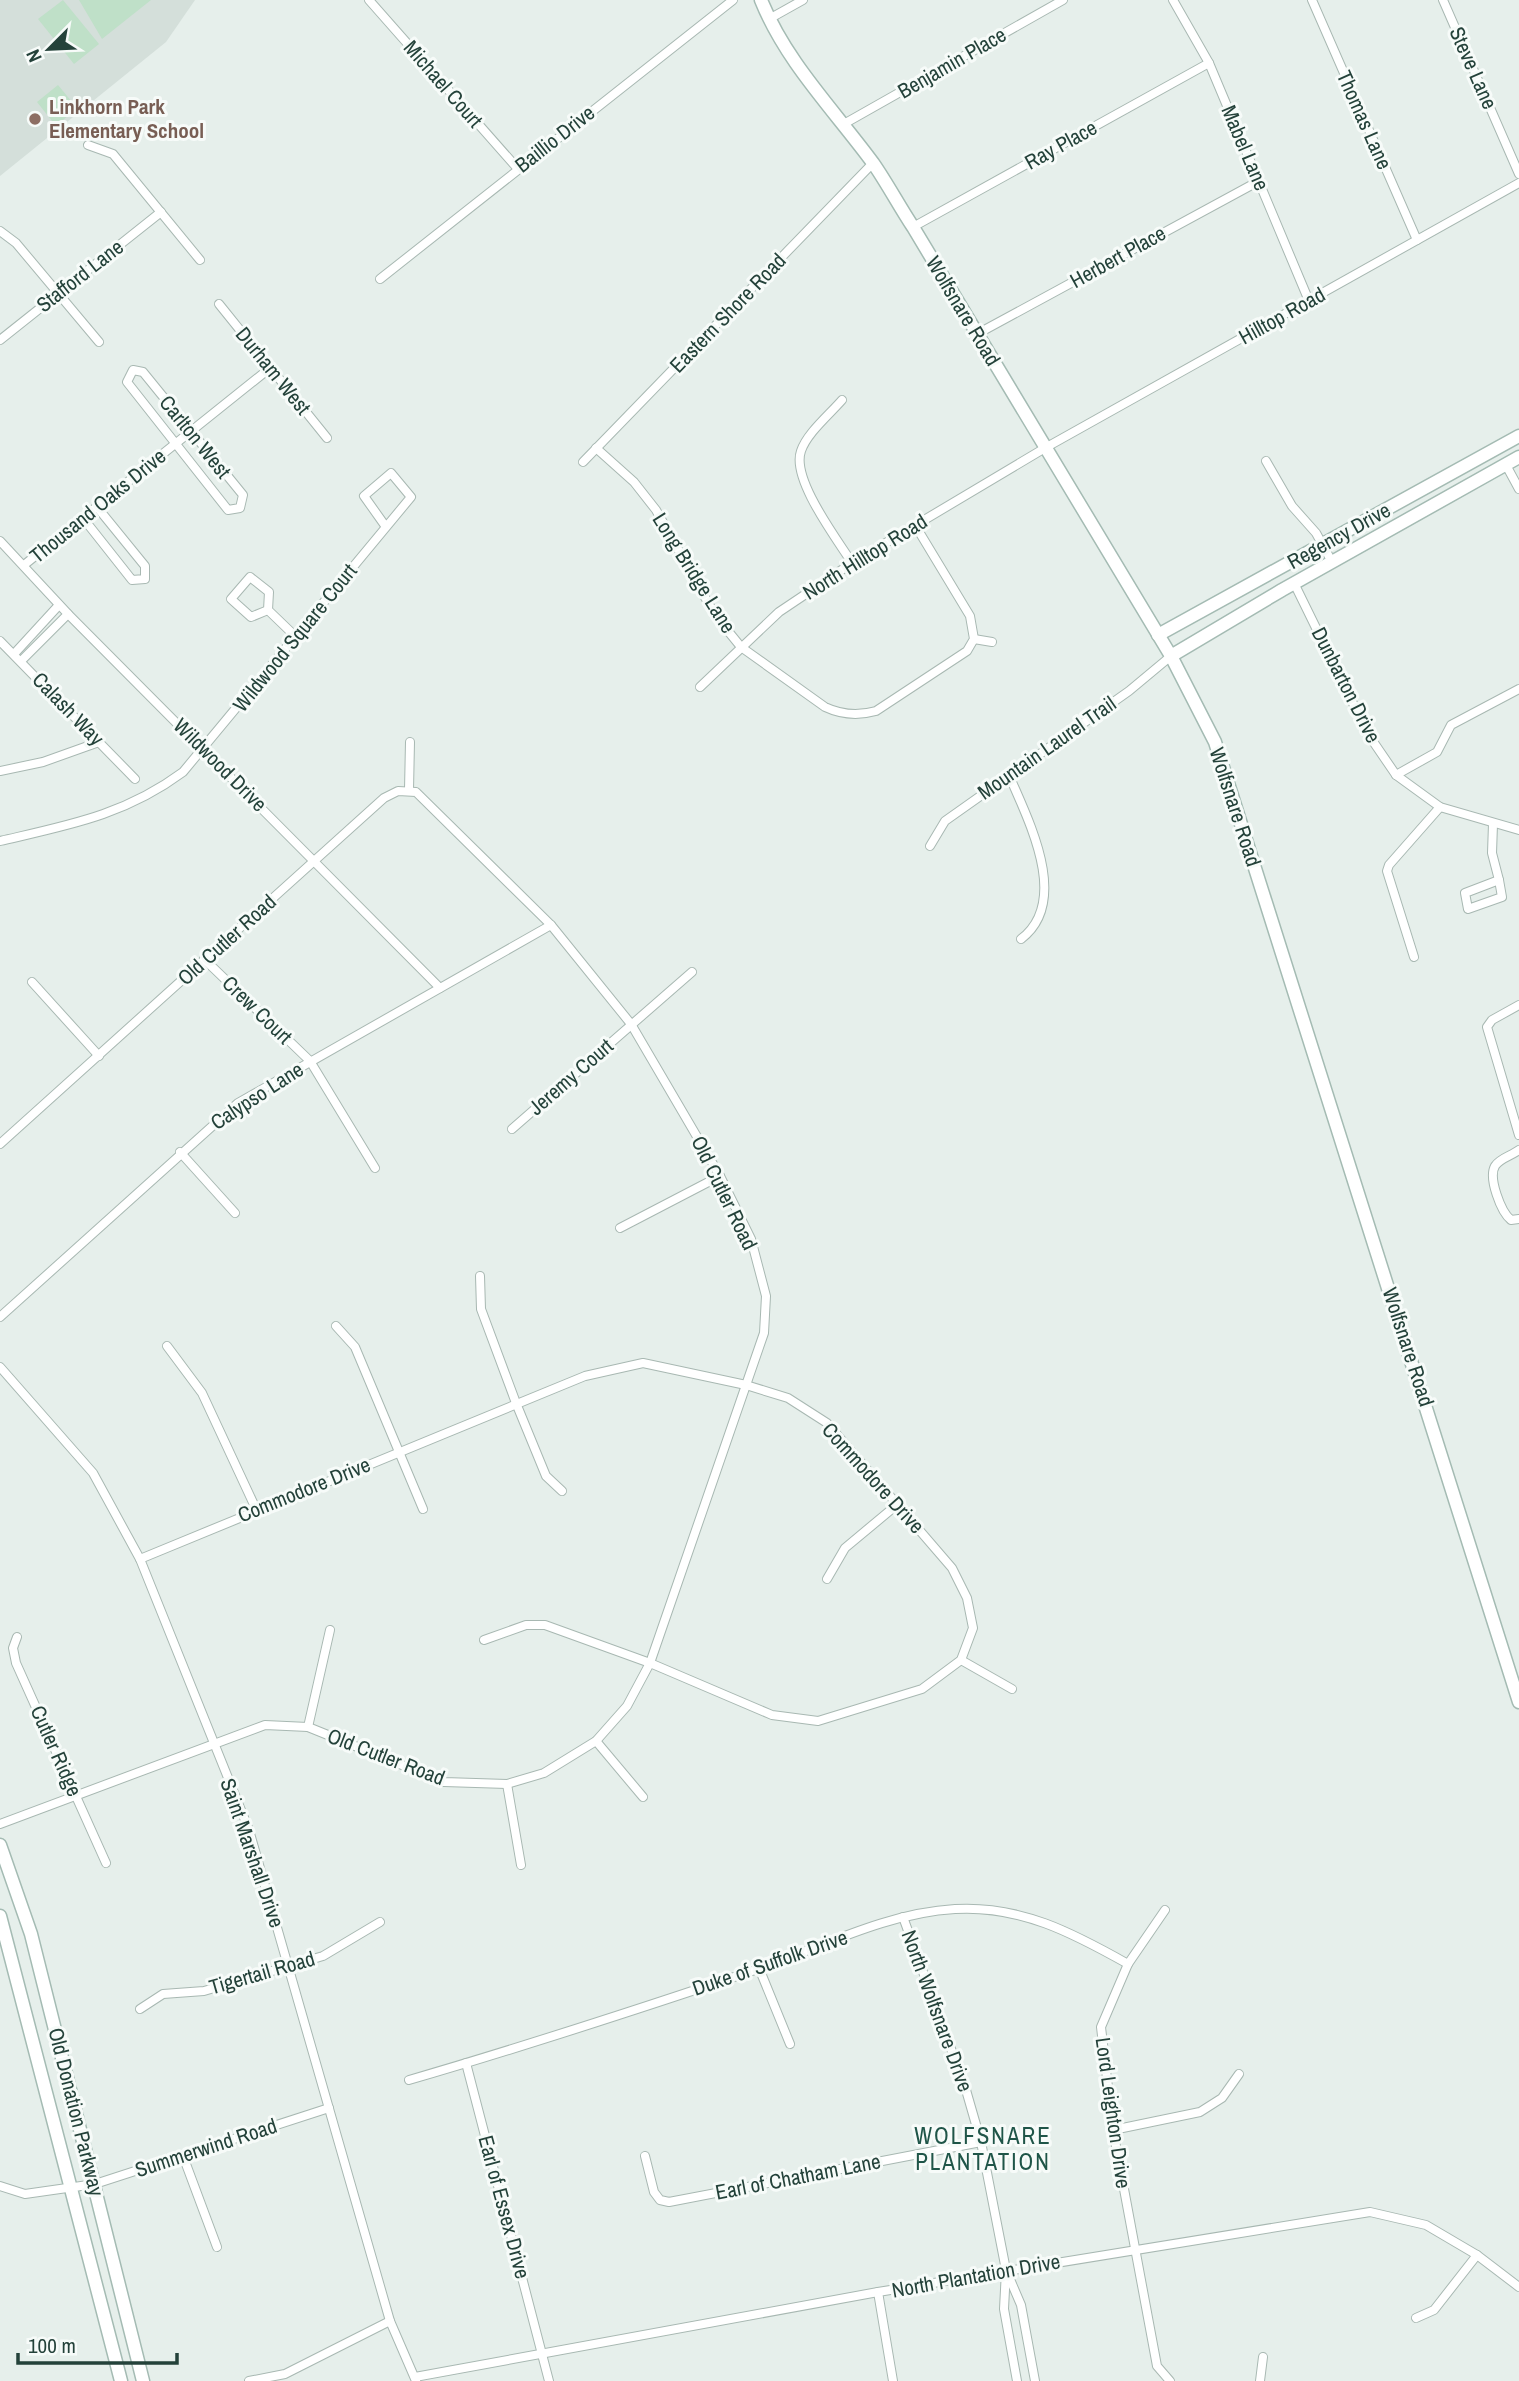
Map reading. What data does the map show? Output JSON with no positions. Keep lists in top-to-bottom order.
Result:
{
  "streets": {
    "street": [
      "Benjamin Place",
      "Steve Lane",
      "Michael Court",
      "Thomas Lane",
      "Baillio Drive",
      "Ray Place",
      "Mabel Lane",
      "Herbert Place",
      "Stafford Lane",
      "Wolfsnare Road",
      "Eastern Shore Road",
      "Hilltop Road",
      "Durham West",
      "Carlton West",
      "Thousand Oaks Drive",
      "Regency Drive",
      "North Hilltop Road",
      "Long Bridge Lane",
      "Wildwood Square Court",
      "Dunbarton Drive",
      "Calash Way",
      "Mountain Laurel Trail",
      "Wildwood Drive",
      "Old Cutler Road",
      "Crew Court",
      "Jeremy Court",
      "Calypso Lane",
      "Commodore Drive",
      "Cutler Ridge",
      "Saint Marshall Drive",
      "Duke of Suffolk Drive",
      "Tigertail Road",
      "North Wolfsnare Drive",
      "Old Donation Parkway",
      "Lord Leighton Drive",
      "Summerwind Road",
      "Earl of Chatham Lane",
      "Earl of Essex Drive",
      "North Plantation Drive"
    ]
  },
  "crossings": [
    ["Benjamin Place", "Wolfsnare Road"],
    ["Michael Court", "Baillio Drive"],
    ["Thomas Lane", "Hilltop Road"],
    ["Ray Place", "Mabel Lane"],
    ["Ray Place", "Wolfsnare Road"],
    ["Mabel Lane", "Herbert Place"],
    ["Mabel Lane", "Hilltop Road"],
    ["Herbert Place", "Wolfsnare Road"],
    ["Wolfsnare Road", "Eastern Shore Road"],
    ["Wolfsnare Road", "Hilltop Road"],
    ["Wolfsnare Road", "Regency Drive"],
    ["Wolfsnare Road", "North Hilltop Road"],
    ["Wolfsnare Road", "Mountain Laurel Trail"],
    ["Eastern Shore Road", "Long Bridge Lane"],
    ["Hilltop Road", "North Hilltop Road"],
    ["Durham West", "Thousand Oaks Drive"],
    ["Carlton West", "Thousand Oaks Drive"],
    ["Thousand Oaks Drive", "Wildwood Drive"],
    ["Regency Drive", "Dunbarton Drive"],
    ["Regency Drive", "Mountain Laurel Trail"],
    ["North Hilltop Road", "Long Bridge Lane"],
    ["Wildwood Square Court", "Wildwood Drive"],
    ["Wildwood Drive", "Old Cutler Road"],
    ["Wildwood Drive", "Calypso Lane"],
    ["Old Cutler Road", "Crew Court"],
    ["Old Cutler Road", "Jeremy Court"],
    ["Old Cutler Road", "Calypso Lane"],
    ["Old Cutler Road", "Commodore Drive"],
    ["Old Cutler Road", "Cutler Ridge"],
    ["Old Cutler Road", "Saint Marshall Drive"],
    ["Crew Court", "Calypso Lane"],
    ["Commodore Drive", "Saint Marshall Drive"],
    ["Saint Marshall Drive", "Tigertail Road"],
    ["Saint Marshall Drive", "Summerwind Road"],
    ["Saint Marshall Drive", "North Plantation Drive"],
    ["Duke of Suffolk Drive", "North Wolfsnare Drive"],
    ["Duke of Suffolk Drive", "Lord Leighton Drive"],
    ["Duke of Suffolk Drive", "Earl of Essex Drive"],
    ["North Wolfsnare Drive", "Earl of Chatham Lane"],
    ["North Wolfsnare Drive", "North Plantation Drive"],
    ["Old Donation Parkway", "Summerwind Road"],
    ["Lord Leighton Drive", "North Plantation Drive"],
    ["Earl of Essex Drive", "North Plantation Drive"]
  ],
  "districts": ["WOLFSNARE PLANTATION"],
  "places": ["Linkhorn Park Elementary School"],
  "scale_bar": "100 m",
  "north": "bottom left"
}
